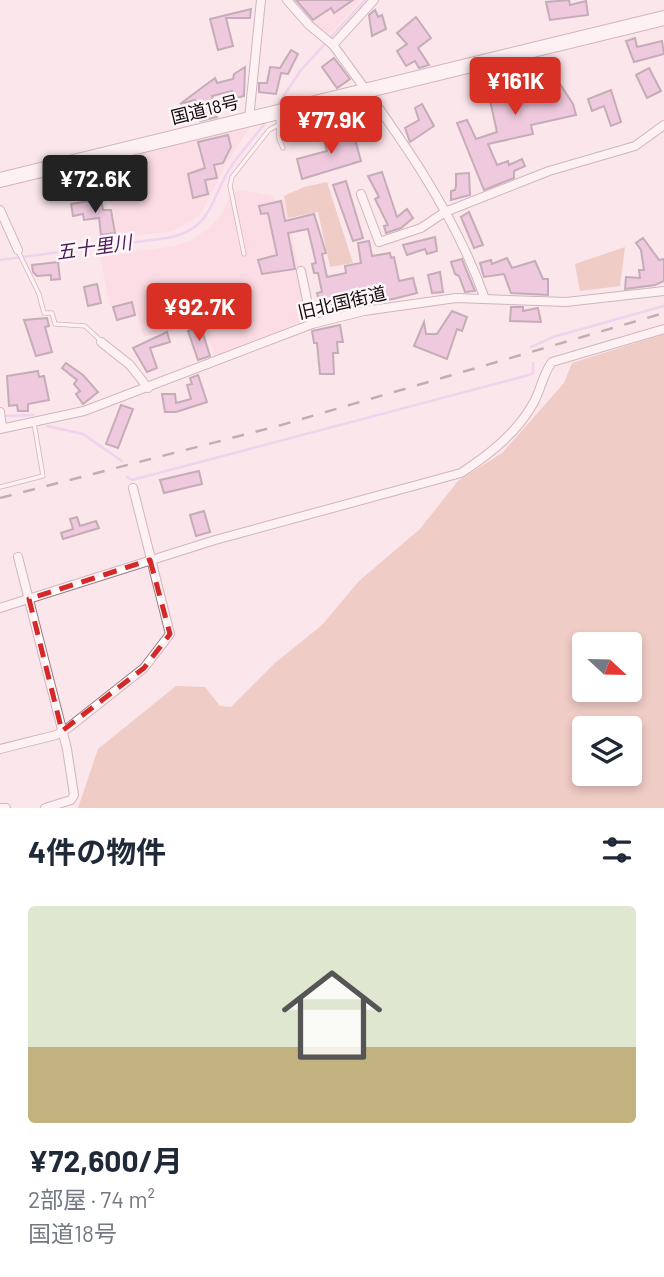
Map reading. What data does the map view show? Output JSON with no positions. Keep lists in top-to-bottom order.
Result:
{
  "streets": {
    "highway": ["国道18号"],
    "street": ["旧北国街道"]
  },
  "water": ["五十里川"],
  "north": "right",
  "page": {
    "price": [
      "¥161K",
      "¥77.9K",
      "¥72.6K",
      "¥92.7K"
    ],
    "heading": "4件の物件",
    "list": [
      {
        "name": "¥72,600/月",
        "note": "2部屋 · 74 m² · 国道18号"
      }
    ]
  }
}
